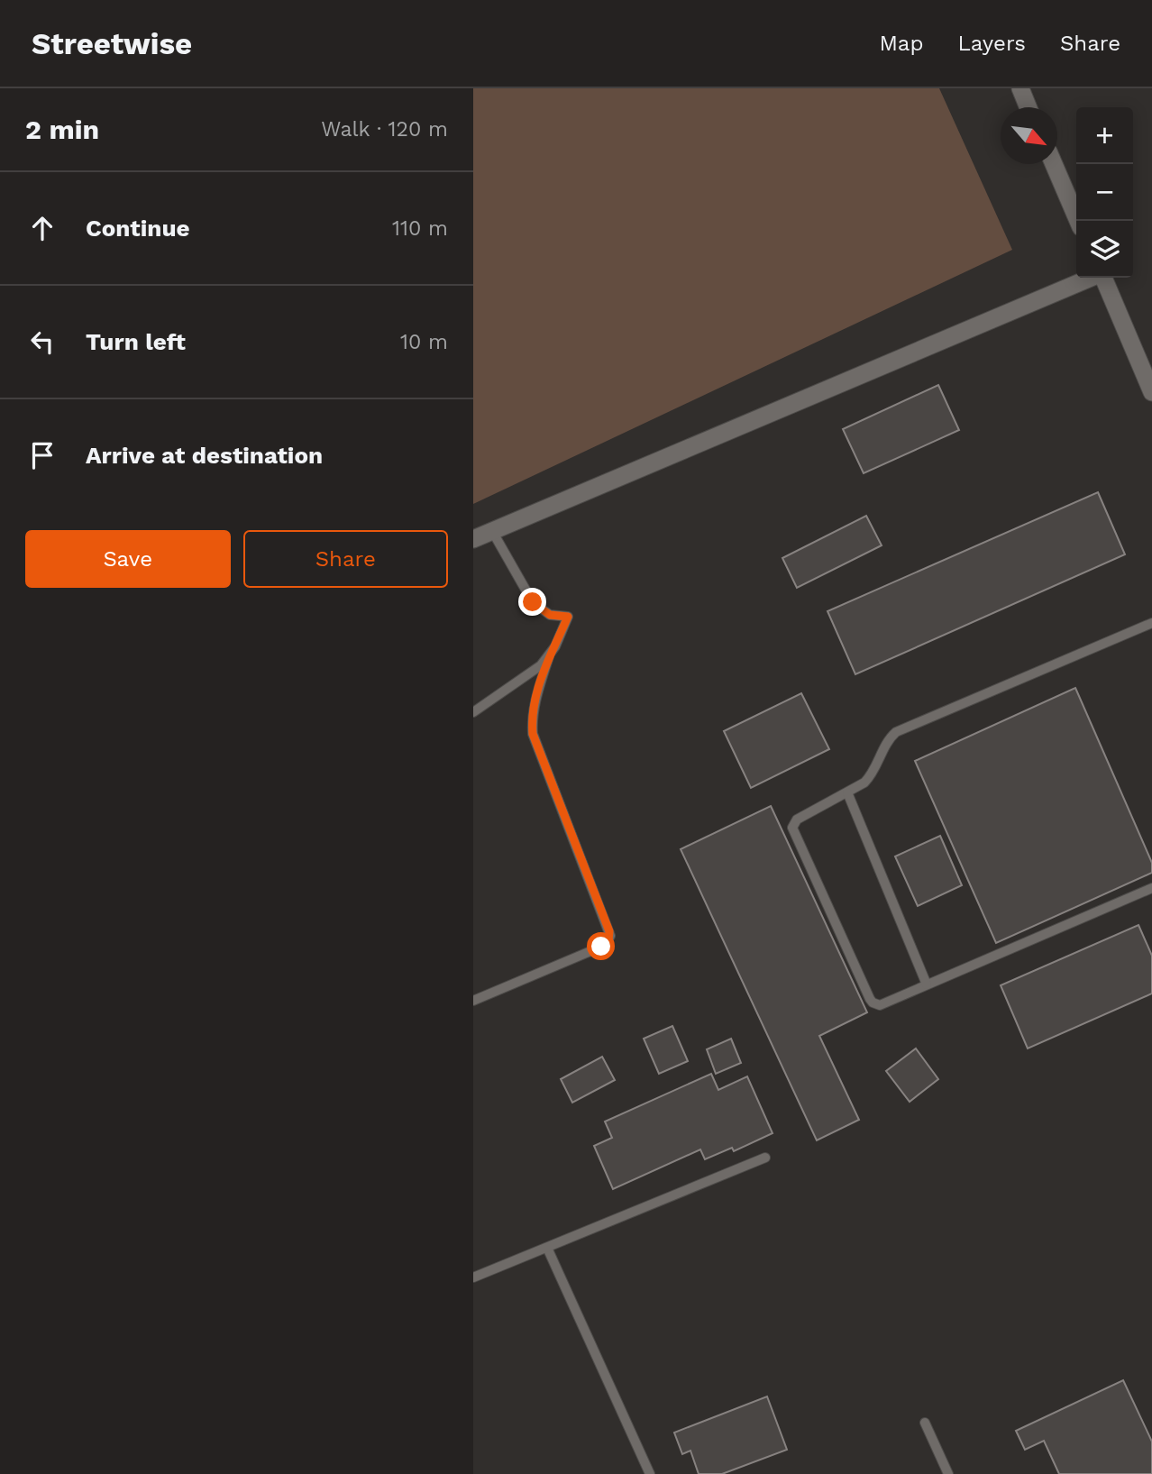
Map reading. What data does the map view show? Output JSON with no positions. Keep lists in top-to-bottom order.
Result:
{
  "north": "bottom right",
  "page": {
    "header": "Streetwise",
    "nav": ["Map", "Layers", "Share"],
    "heading": ["2 min", "Walk · 120 m"],
    "map_buttons": ["+", "−"],
    "list": [
      ["Continue", "110 m"],
      ["Turn left", "10 m"],
      "Arrive at destination"
    ],
    "buttons": ["Save", "Share"]
  }
}
